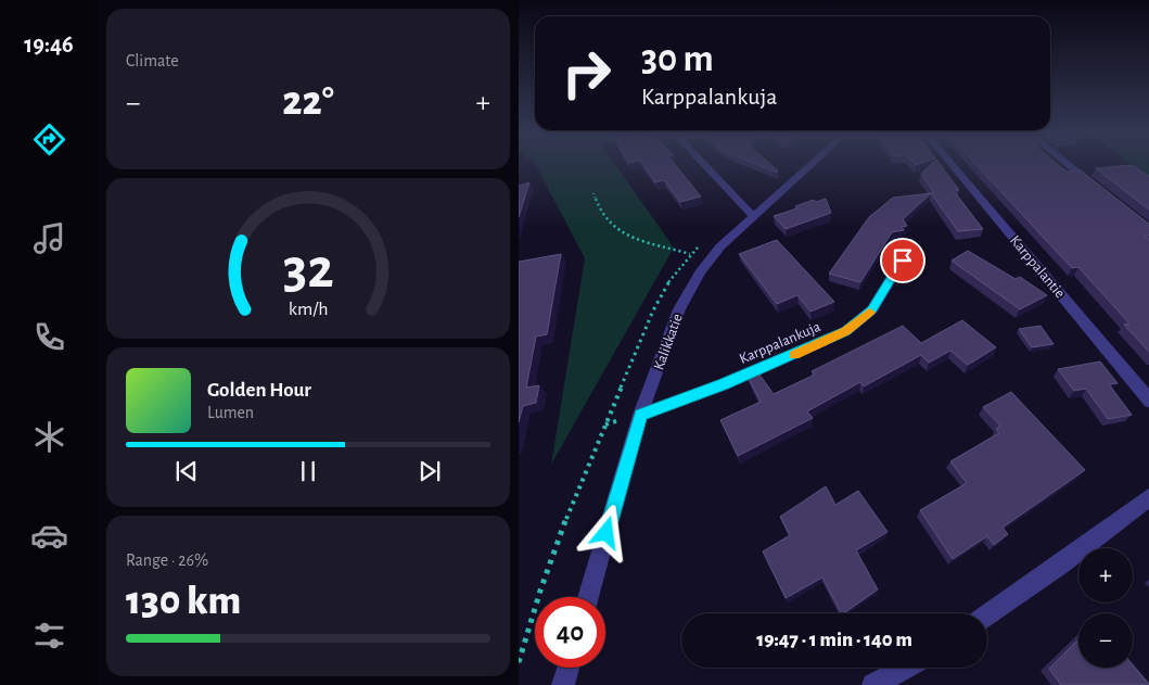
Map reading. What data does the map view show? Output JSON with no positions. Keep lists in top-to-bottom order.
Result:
{
  "streets": {
    "street": ["Karppalantie", "Kalikkatie", "Karppalankuja"]
  },
  "crossings": [
    ["Kalikkatie", "Karppalankuja"]
  ],
  "page": {
    "tabs": "19:46",
    "tile": [
      "Climate",
      ["Range · 26%", "130 km"]
    ],
    "turn": ["30 m", "Karppalankuja"],
    "heat": ["−", "22°", "+"],
    "song": ["Golden Hour", "Lumen"],
    "map_buttons": ["+", "−"],
    "limit": "40",
    "trip": "19:47 · 1 min · 140 m",
    "gauge": ["32", "km/h"]
  }
}
